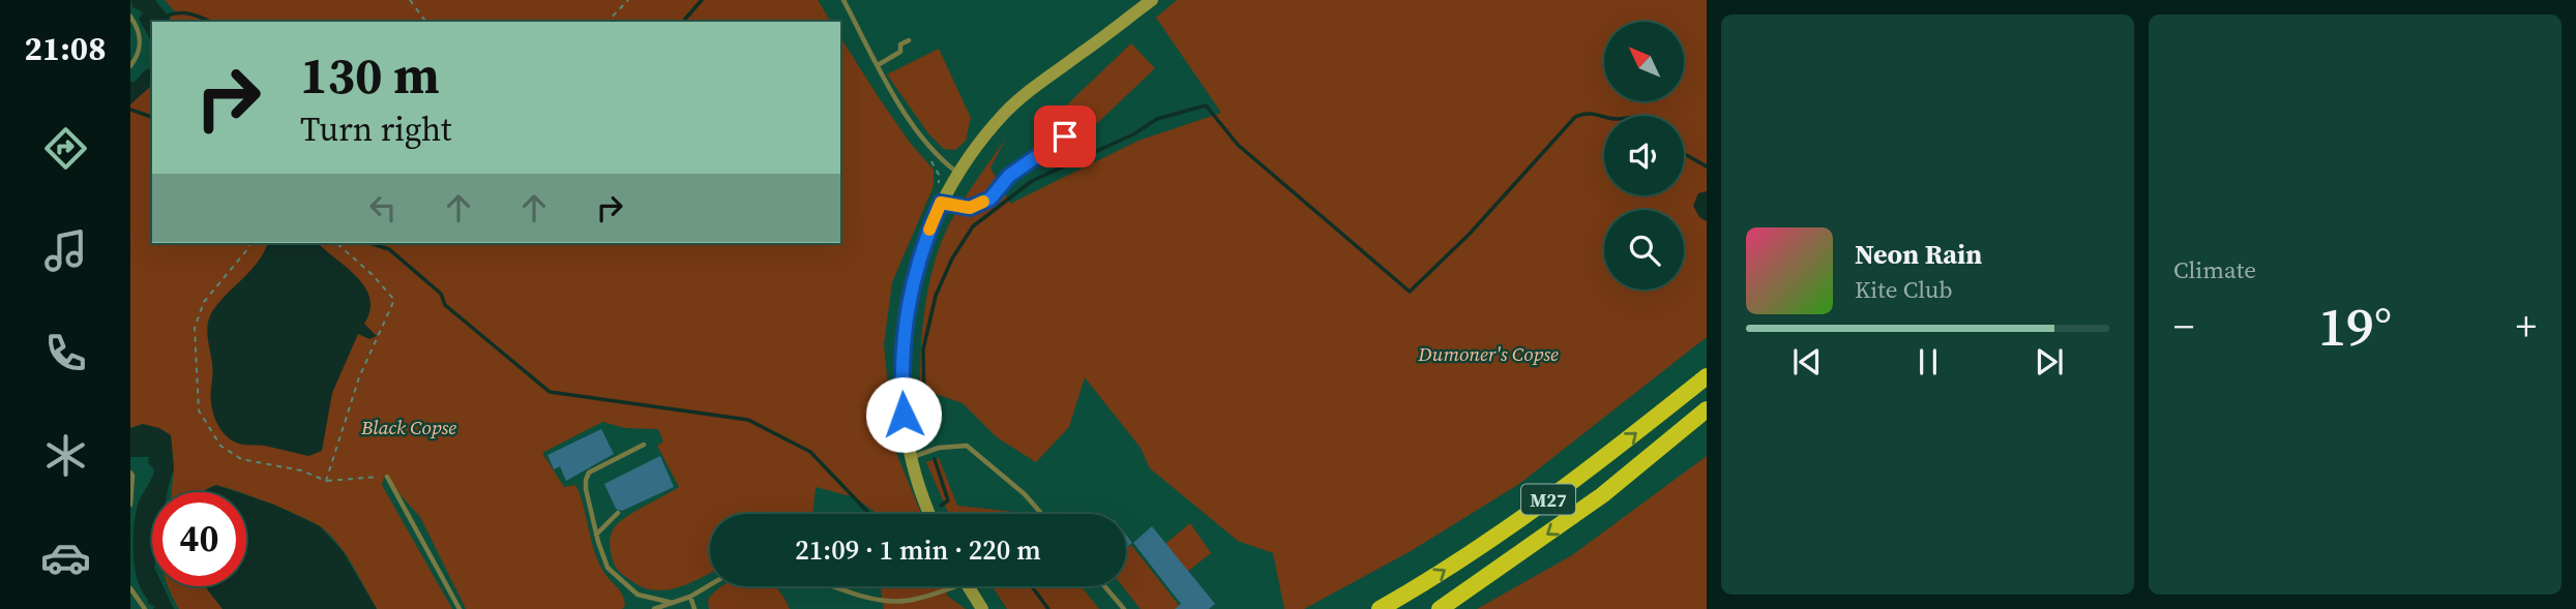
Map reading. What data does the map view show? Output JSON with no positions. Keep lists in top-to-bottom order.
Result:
{
  "streets": {
    "highway": ["M27"]
  },
  "parks": ["Dumoner's Copse", "Black Copse"],
  "north": "top left",
  "page": {
    "tabs": "21:08",
    "tile": "Climate",
    "turn": ["130 m", "Turn right"],
    "song": ["Neon Rain", "Kite Club"],
    "heat": ["−", "19°", "+"],
    "limit": "40",
    "trip": "21:09 · 1 min · 220 m"
  }
}
